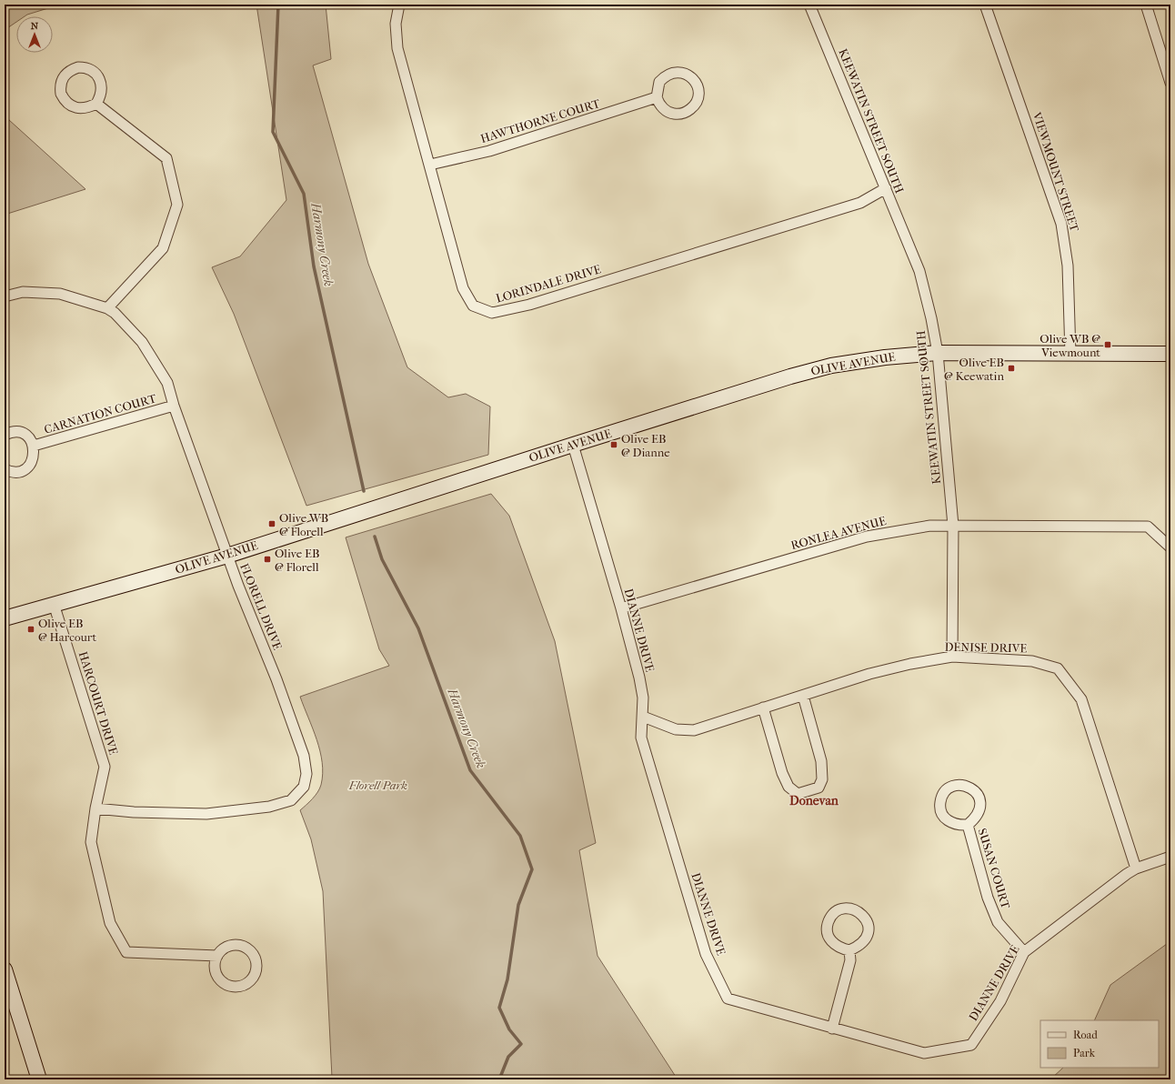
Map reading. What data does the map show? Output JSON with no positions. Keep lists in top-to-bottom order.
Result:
{
  "streets": {
    "main road": ["OLIVE AVENUE"],
    "street": [
      "HAWTHORNE COURT",
      "KEEWATIN STREET SOUTH",
      "VIEWMOUNT STREET",
      "LORINDALE DRIVE",
      "CARNATION COURT",
      "RONLEA AVENUE",
      "FLORELL DRIVE",
      "DIANNE DRIVE",
      "DENISE DRIVE",
      "HARCOURT DRIVE",
      "SUSAN COURT"
    ]
  },
  "crossings": [
    ["HAWTHORNE COURT", "LORINDALE DRIVE"],
    ["KEEWATIN STREET SOUTH", "LORINDALE DRIVE"],
    ["KEEWATIN STREET SOUTH", "OLIVE AVENUE"],
    ["KEEWATIN STREET SOUTH", "RONLEA AVENUE"],
    ["KEEWATIN STREET SOUTH", "DENISE DRIVE"],
    ["VIEWMOUNT STREET", "OLIVE AVENUE"],
    ["OLIVE AVENUE", "FLORELL DRIVE"],
    ["OLIVE AVENUE", "DIANNE DRIVE"],
    ["OLIVE AVENUE", "HARCOURT DRIVE"],
    ["CARNATION COURT", "FLORELL DRIVE"],
    ["RONLEA AVENUE", "DIANNE DRIVE"],
    ["FLORELL DRIVE", "HARCOURT DRIVE"],
    ["DIANNE DRIVE", "DENISE DRIVE"],
    ["DIANNE DRIVE", "SUSAN COURT"]
  ],
  "districts": ["Donevan"],
  "water": ["Harmony Creek"],
  "parks": ["Florell Park"],
  "places": {
    "transit": [
      "Olive WB @ Viewmount",
      "Olive EB @ Keewatin",
      "Olive EB @ Dianne",
      "Olive WB @ Florell",
      "Olive EB @ Florell",
      "Olive EB @ Harcourt"
    ]
  },
  "legend": ["Road", "Park"],
  "north": "top"
}
